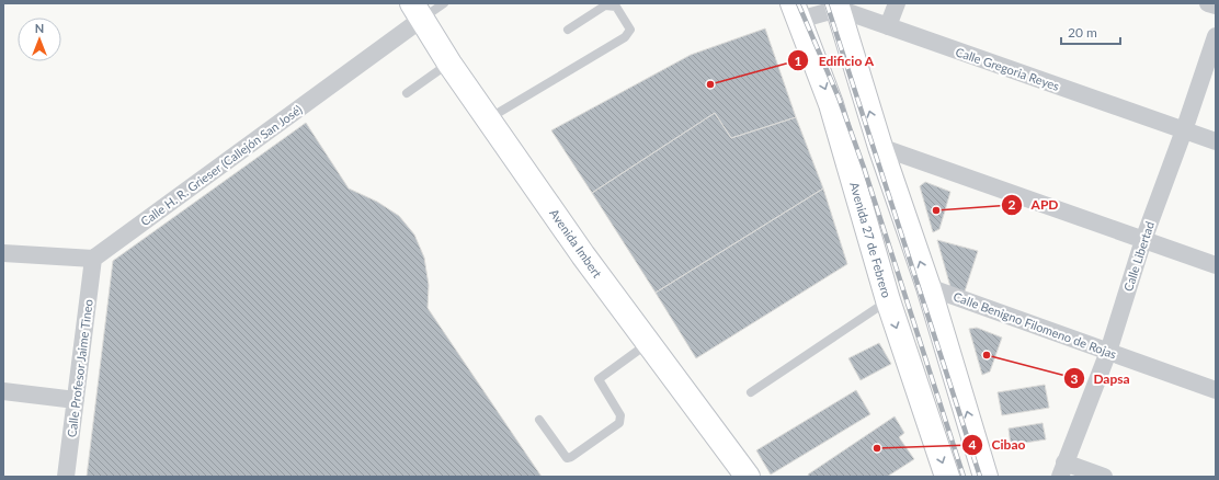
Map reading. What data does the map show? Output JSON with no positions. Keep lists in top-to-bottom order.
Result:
{
  "streets": {
    "main road": ["Avenida 27 de Febrero", "Avenida Imbert"],
    "street": [
      "Calle Gregoria Reyes",
      "Calle H. R. Grieser (Callejón San José)",
      "Calle Libertad",
      "Calle Benigno Filomeno de Rojas",
      "Calle Profesor Jaime Tineo"
    ]
  },
  "crossings": [
    ["Calle Gregoria Reyes", "Calle Libertad"],
    ["Calle H. R. Grieser (Callejón San José)", "Avenida Imbert"],
    ["Calle H. R. Grieser (Callejón San José)", "Calle Profesor Jaime Tineo"],
    ["Calle Libertad", "Calle Benigno Filomeno de Rojas"]
  ],
  "places": [
    "Edificio A",
    "APD",
    "Dapsa",
    "Cibao"
  ],
  "scale_bar": "20 m",
  "north": "top"
}
